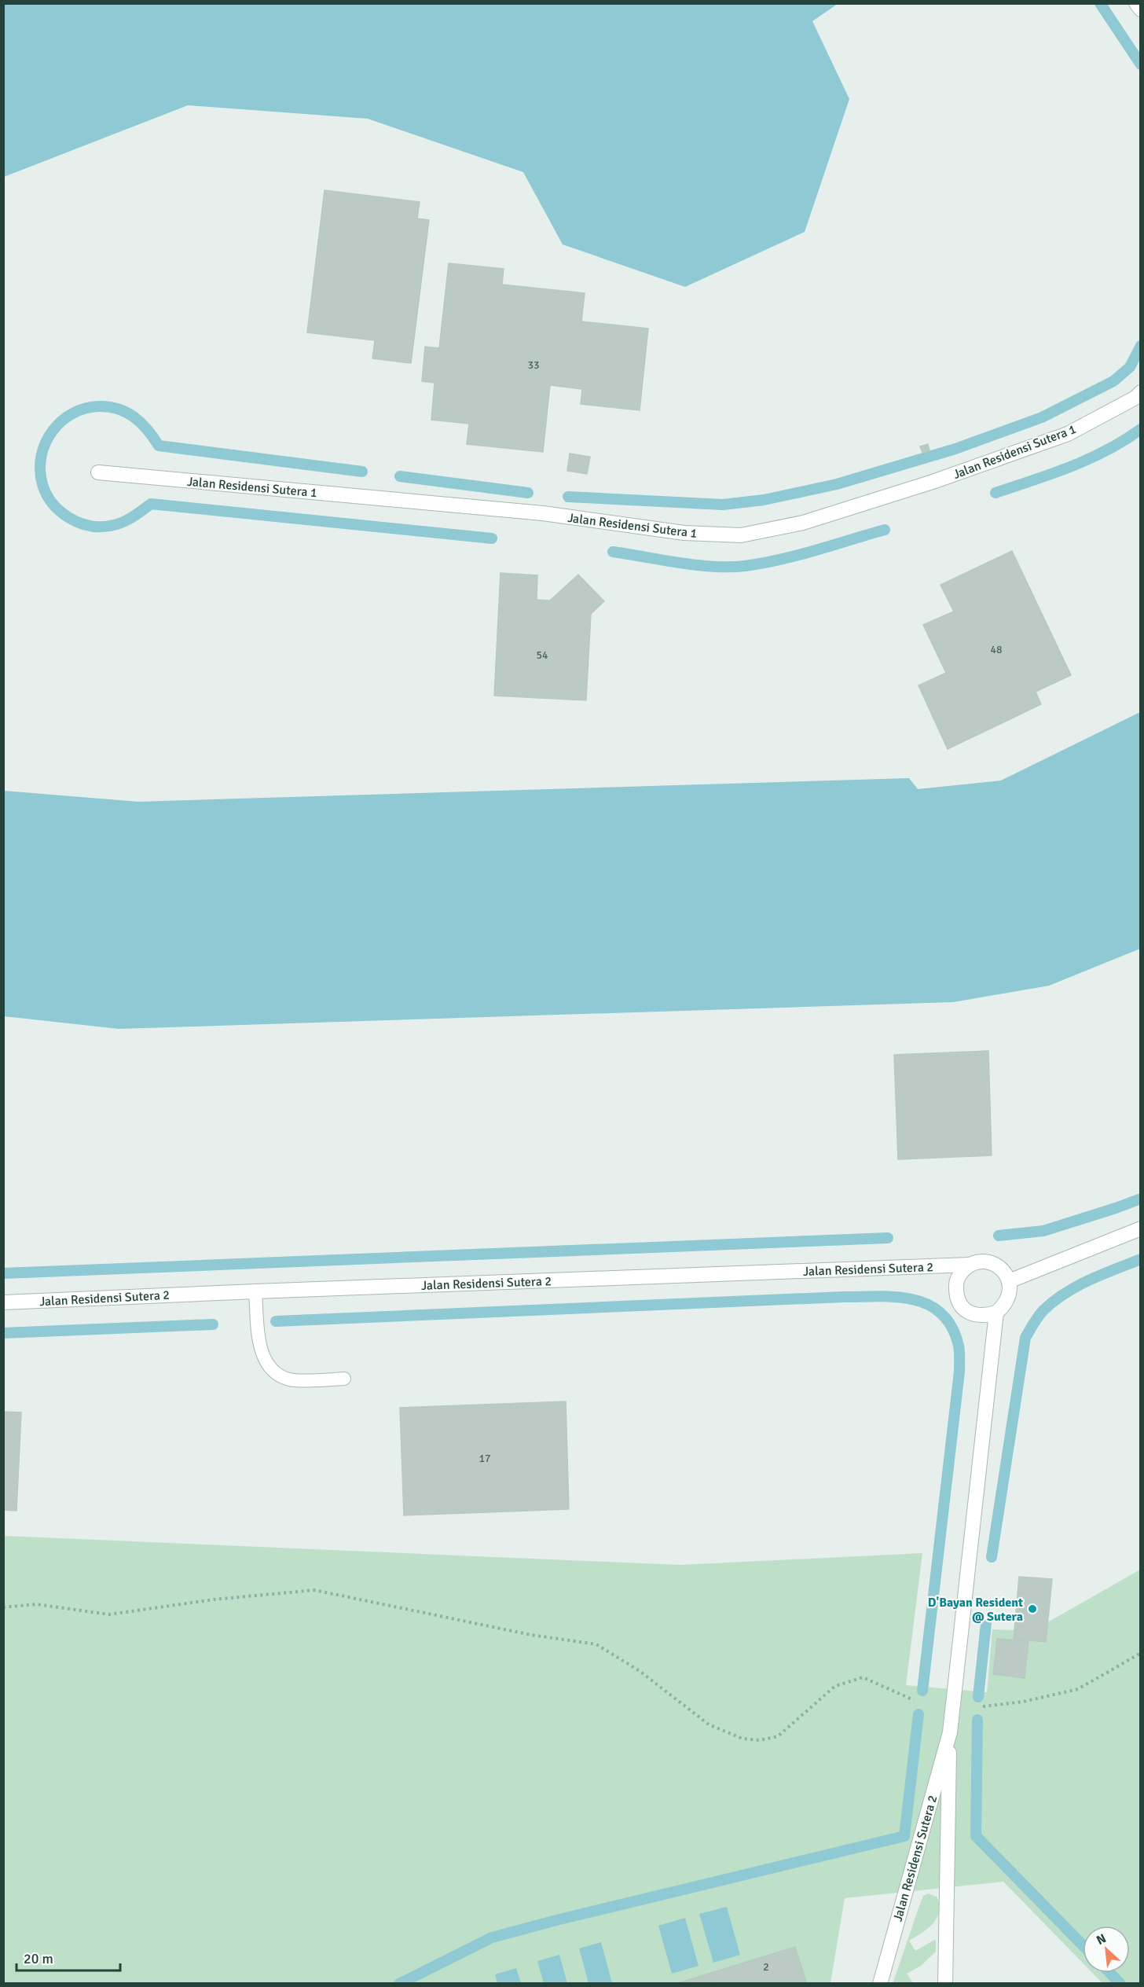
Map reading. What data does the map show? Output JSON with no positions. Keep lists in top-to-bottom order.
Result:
{
  "streets": {
    "street": ["Jalan Residensi Sutera 1", "Jalan Residensi Sutera 2"]
  },
  "places": ["D'Bayan Resident @ Sutera"],
  "house_numbers": [
    "33",
    "48",
    "54",
    "17",
    "2"
  ],
  "scale_bar": "20 m",
  "north": "top left"
}
